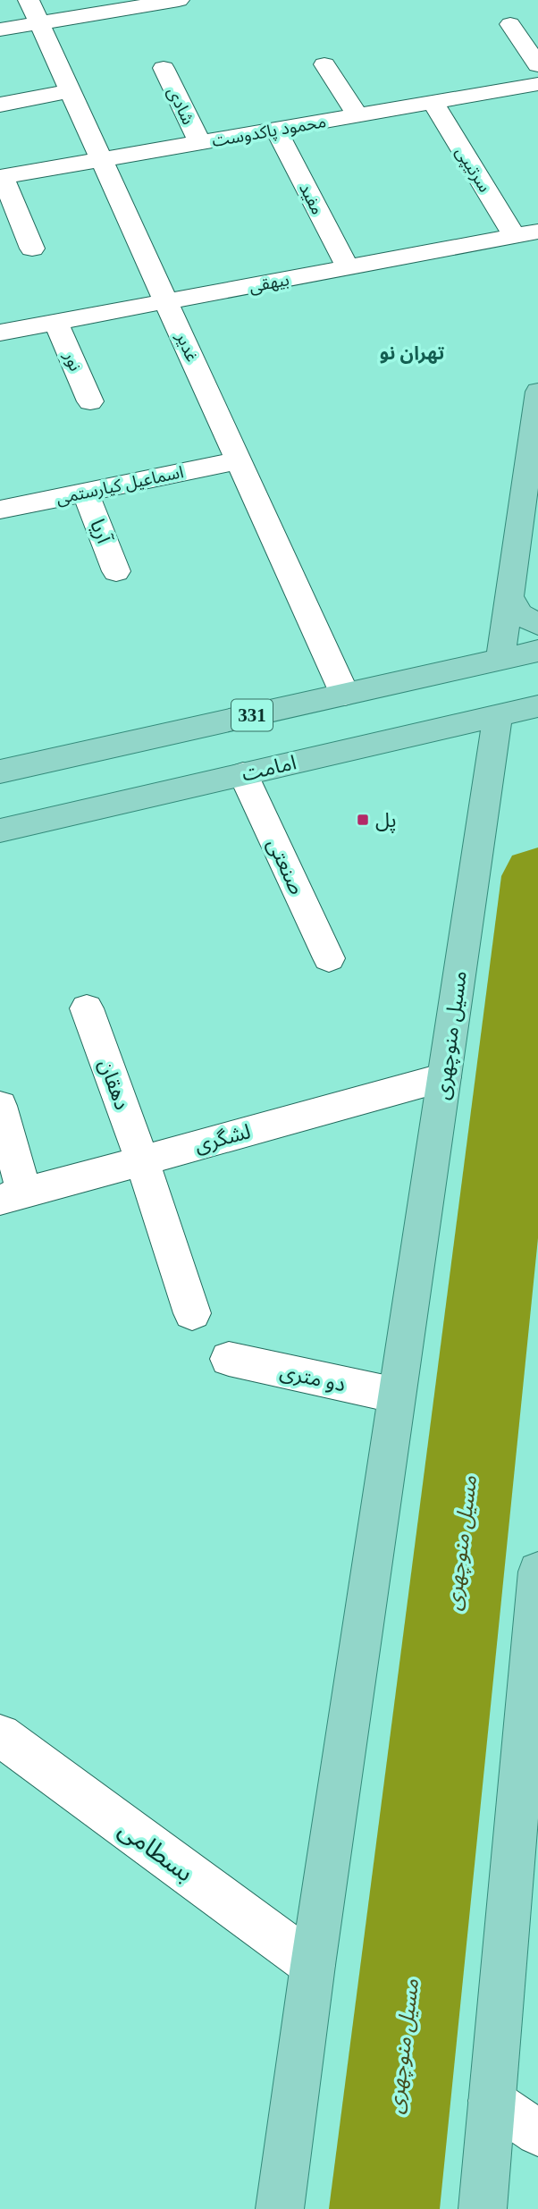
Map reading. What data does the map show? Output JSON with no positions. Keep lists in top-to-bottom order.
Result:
{
  "streets": {
    "main road": ["331", "امامت", "مسیل منوچهری"],
    "street": [
      "شادی",
      "محمود پاکدوست",
      "سرتیپی",
      "مفید",
      "بیهقی",
      "غدیر",
      "نور",
      "اسماعیل کیارستمی",
      "آریا",
      "صنعتی",
      "دهقان",
      "لشگری",
      "دو متری",
      "بسطامی"
    ]
  },
  "crossings": [
    ["شادی", "محمود پاکدوست"],
    ["محمود پاکدوست", "سرتیپی"],
    ["محمود پاکدوست", "مفید"],
    ["محمود پاکدوست", "غدیر"],
    ["سرتیپی", "بیهقی"],
    ["مفید", "بیهقی"],
    ["بیهقی", "غدیر"],
    ["بیهقی", "نور"],
    ["غدیر", "اسماعیل کیارستمی"],
    ["غدیر", "331"],
    ["اسماعیل کیارستمی", "آریا"],
    ["امامت", "صنعتی"],
    ["امامت", "مسیل منوچهری"],
    ["مسیل منوچهری", "لشگری"],
    ["مسیل منوچهری", "دو متری"],
    ["مسیل منوچهری", "بسطامی"],
    ["دهقان", "لشگری"]
  ],
  "districts": ["تهران نو"],
  "water": ["مسیل منوچهری"],
  "places": {
    "transit": ["پل"]
  }
}
